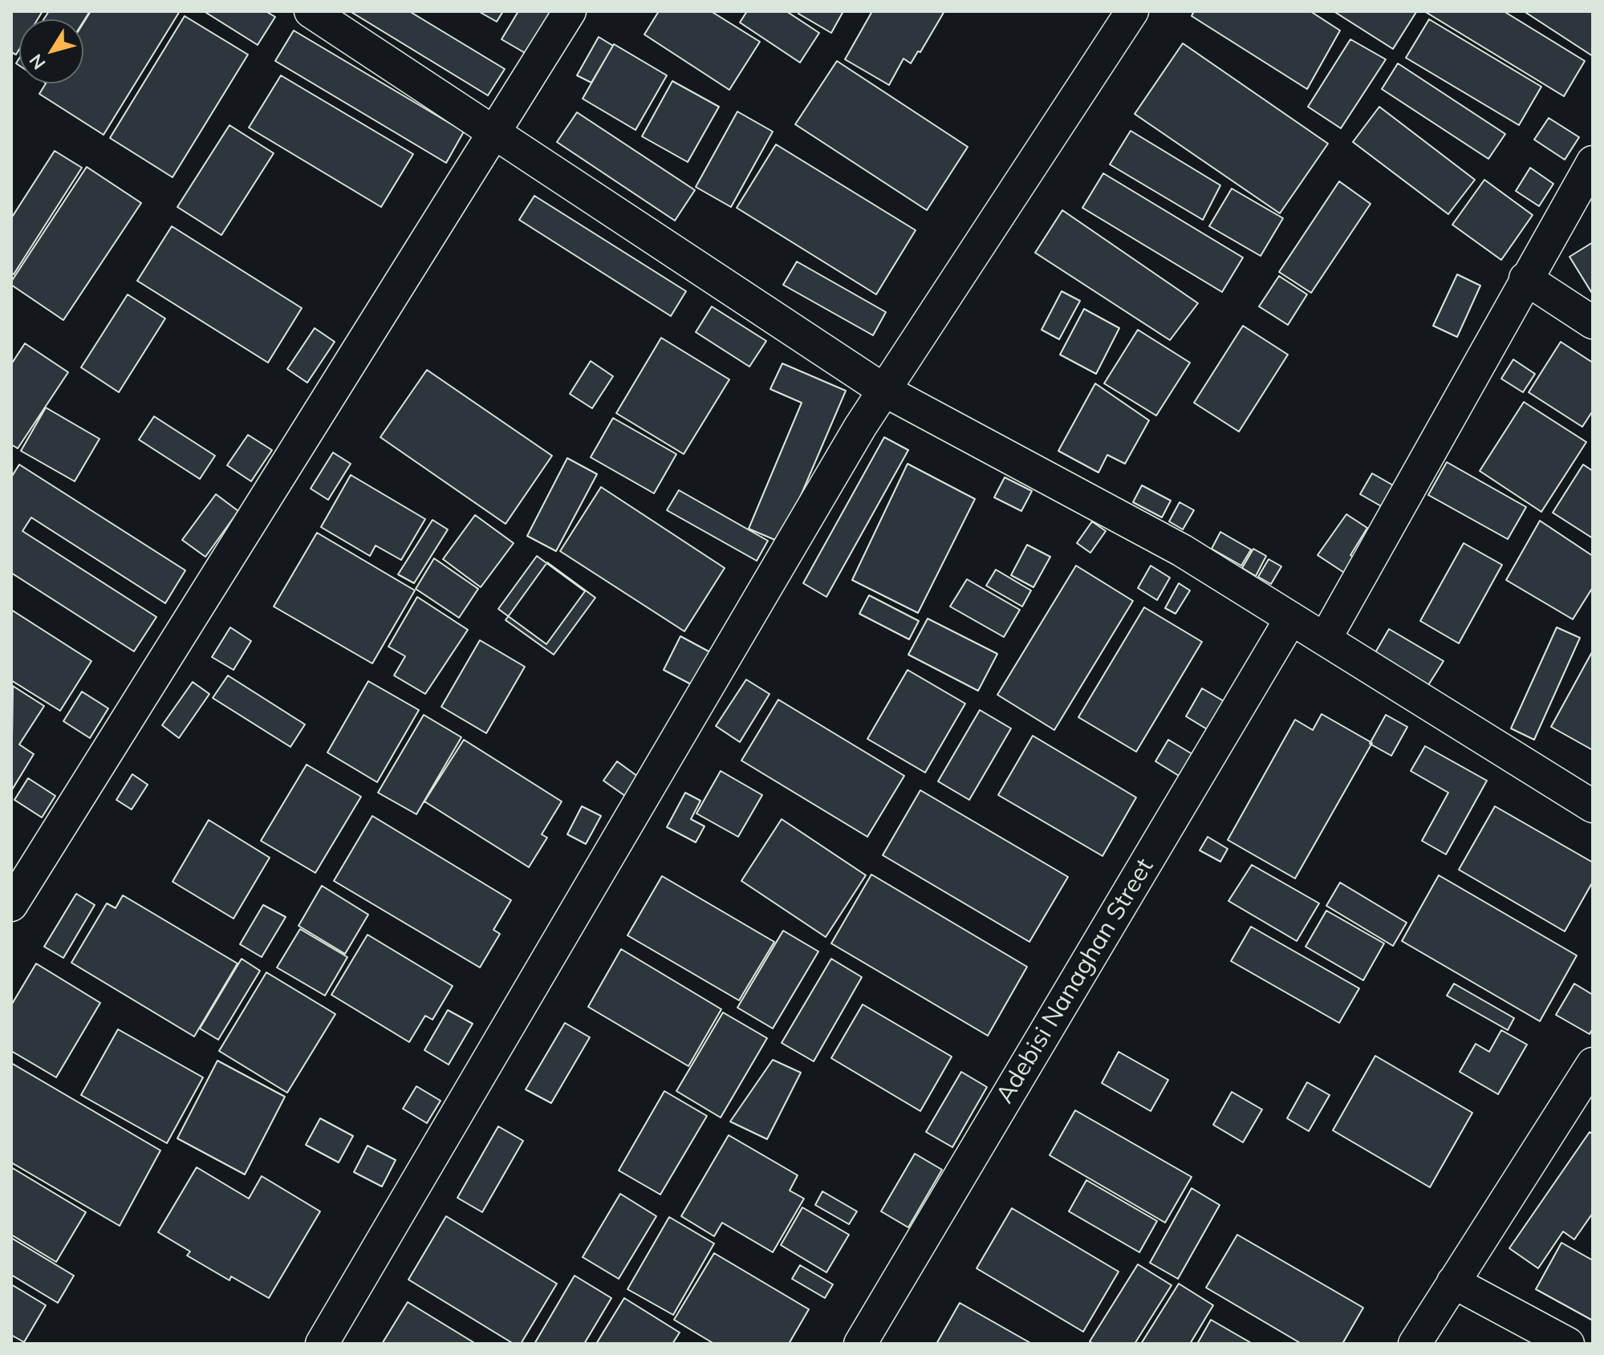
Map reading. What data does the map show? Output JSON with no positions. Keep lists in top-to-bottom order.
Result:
{
  "streets": {
    "street": ["Adebisi Nanaghan Street"]
  },
  "north": "bottom left"
}
